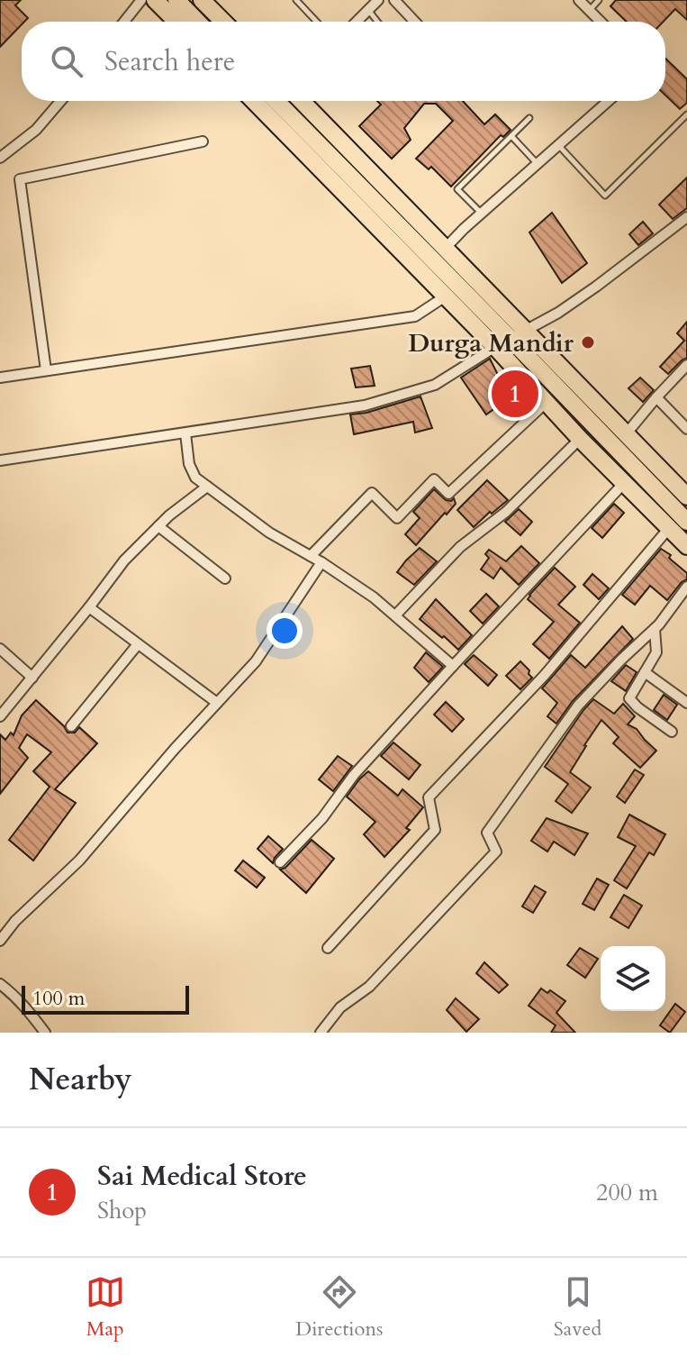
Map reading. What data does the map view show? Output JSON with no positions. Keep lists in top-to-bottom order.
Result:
{
  "places": ["Durga Mandir"],
  "scale_bar": "100 m",
  "page": {
    "search": "Search here",
    "pins": "1",
    "scale": "100 m",
    "heading": "Nearby",
    "list": [
      {
        "mark": "1",
        "name": "Sai Medical Store",
        "note": "Shop",
        "value": "200 m"
      }
    ],
    "nav": ["Map", "Directions", "Saved"]
  }
}
